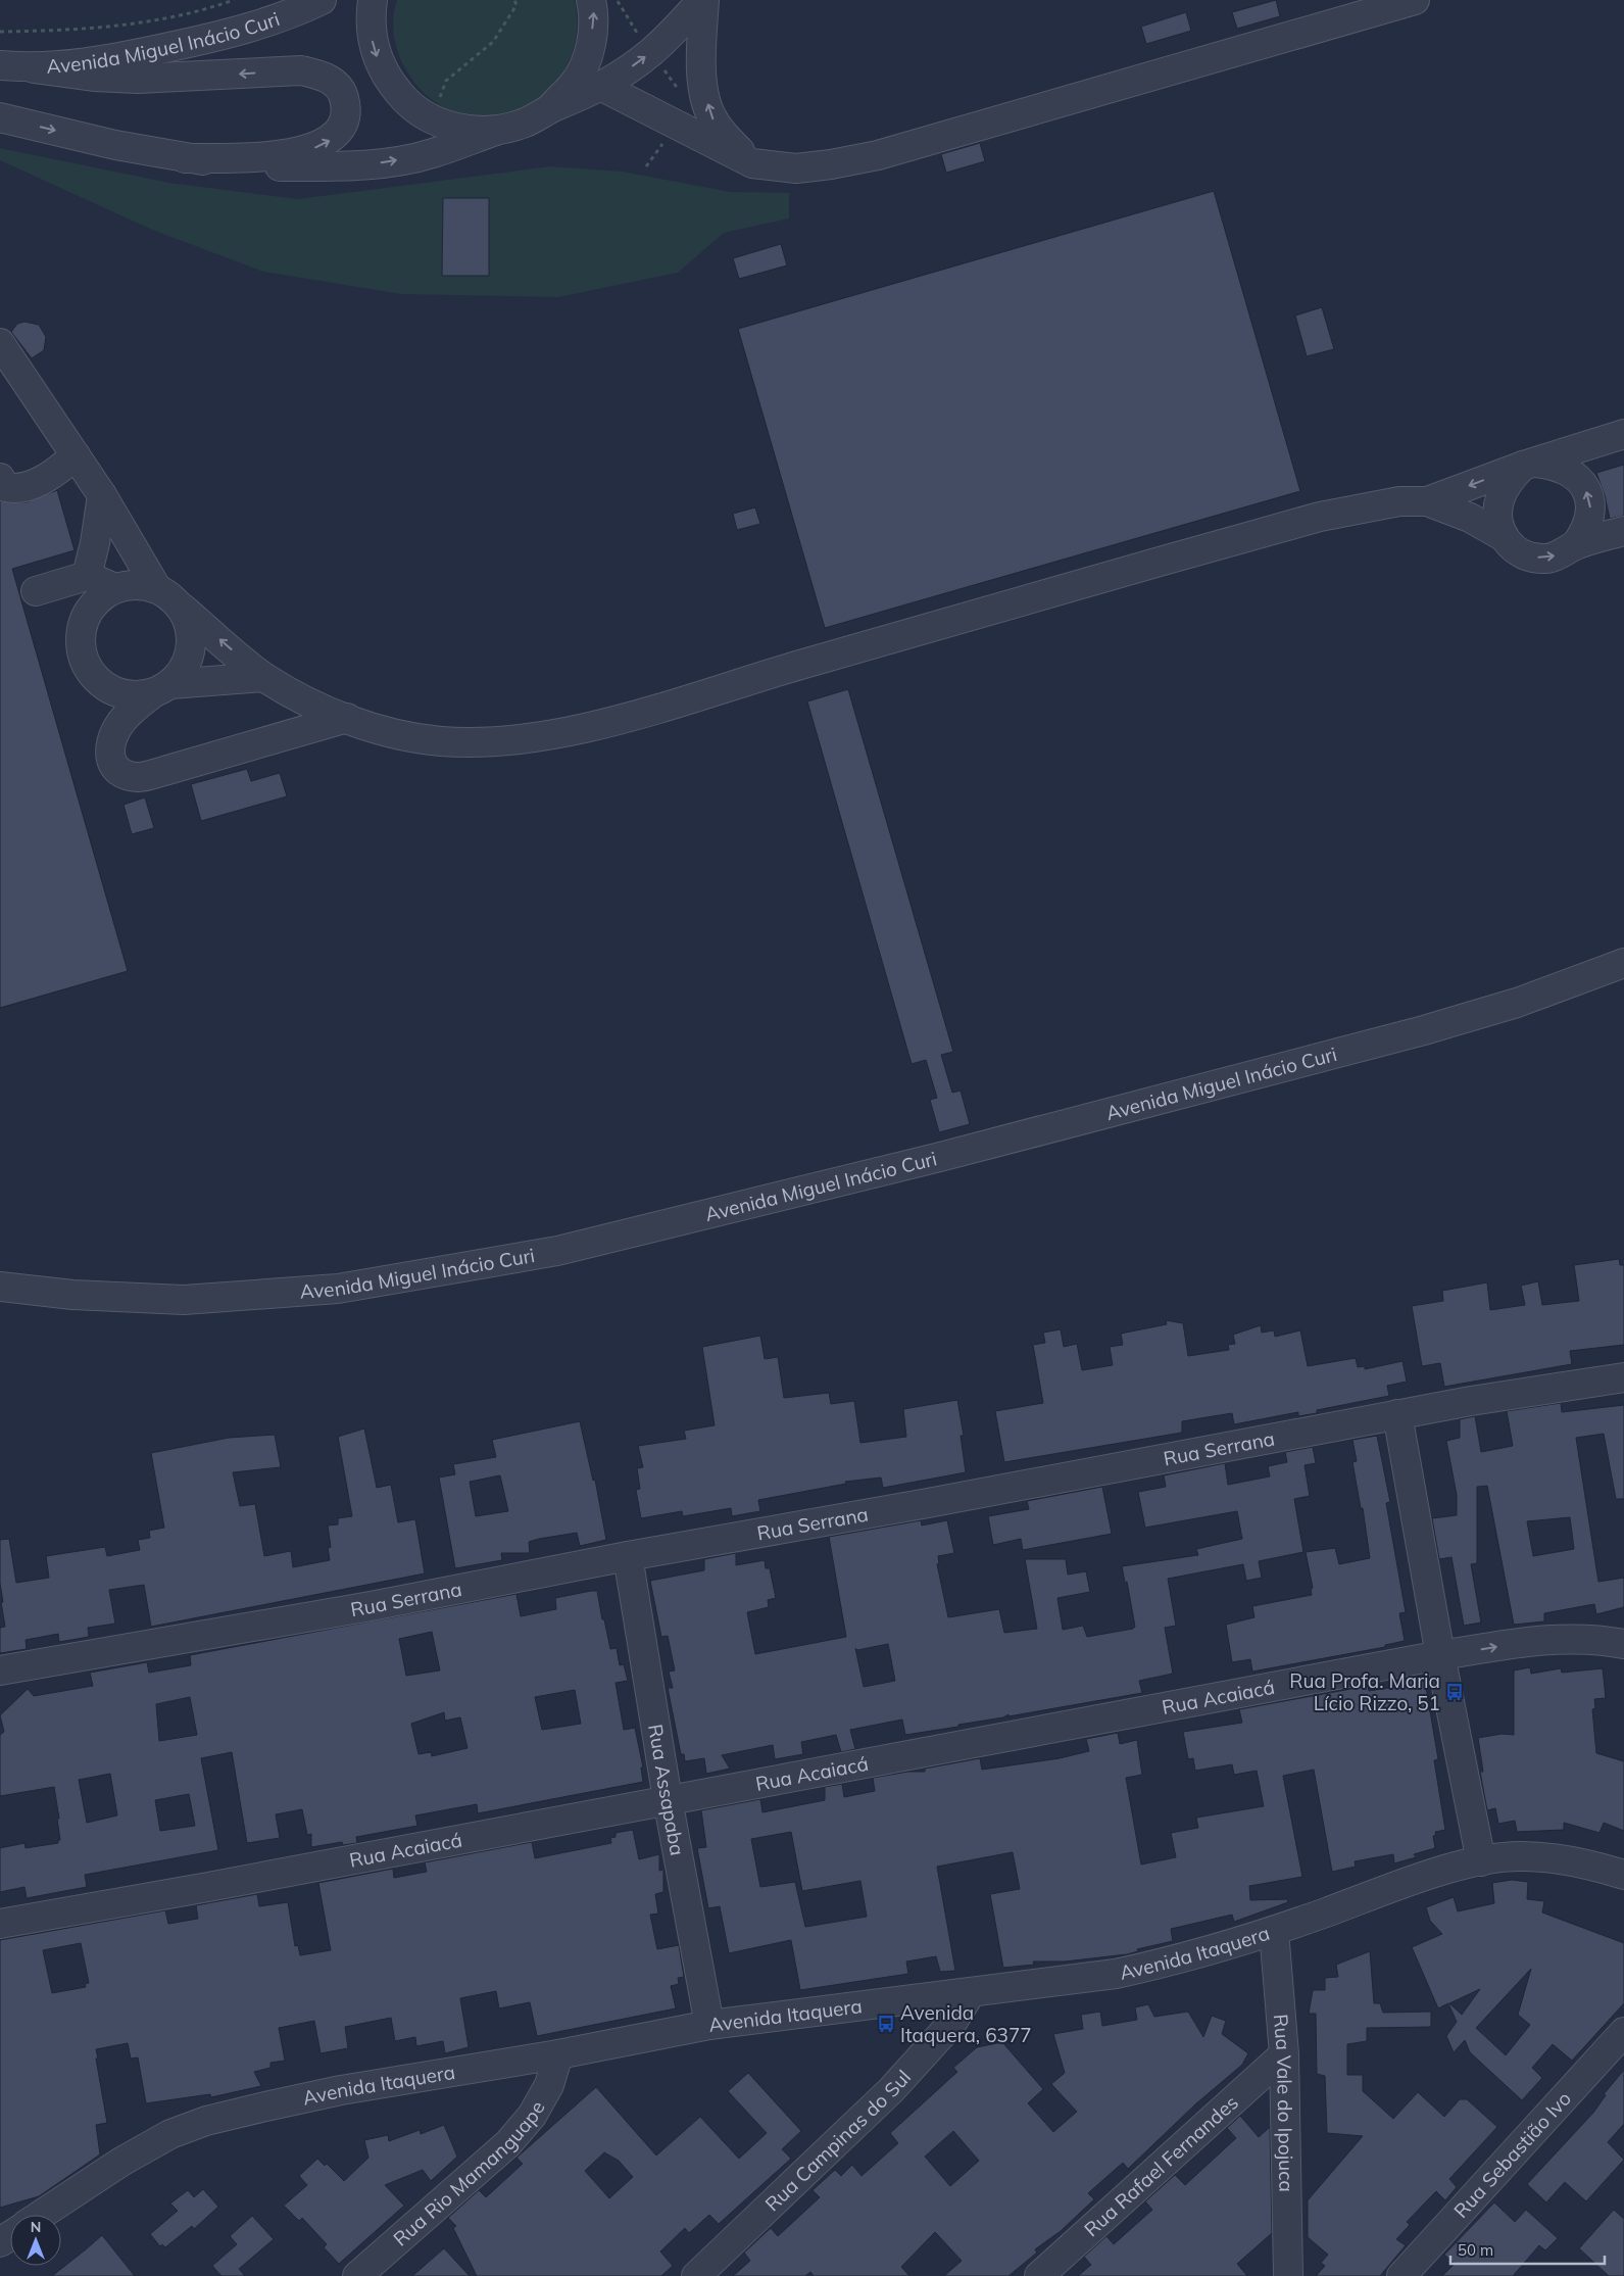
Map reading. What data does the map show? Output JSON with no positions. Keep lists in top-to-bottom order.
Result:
{
  "streets": {
    "street": [
      "Avenida Miguel Inácio Curi",
      "Rua Serrana",
      "Rua Acaiacá",
      "Rua Assapaba",
      "Avenida Itaquera",
      "Rua Vale do Ipojuca",
      "Rua Campinas do Sul",
      "Rua Sebastião Ivo",
      "Rua Rafael Fernandes",
      "Rua Rio Mamanguape"
    ]
  },
  "crossings": [
    ["Rua Serrana", "Rua Assapaba"],
    ["Rua Acaiacá", "Rua Assapaba"],
    ["Rua Assapaba", "Avenida Itaquera"],
    ["Avenida Itaquera", "Rua Vale do Ipojuca"],
    ["Avenida Itaquera", "Rua Campinas do Sul"],
    ["Avenida Itaquera", "Rua Rio Mamanguape"],
    ["Rua Vale do Ipojuca", "Rua Rafael Fernandes"]
  ],
  "places": {
    "bus stop": ["Rua Profa. Maria Lício Rizzo, 51", "Avenida Itaquera, 6377"]
  },
  "scale_bar": "50 m",
  "north": "top"
}
